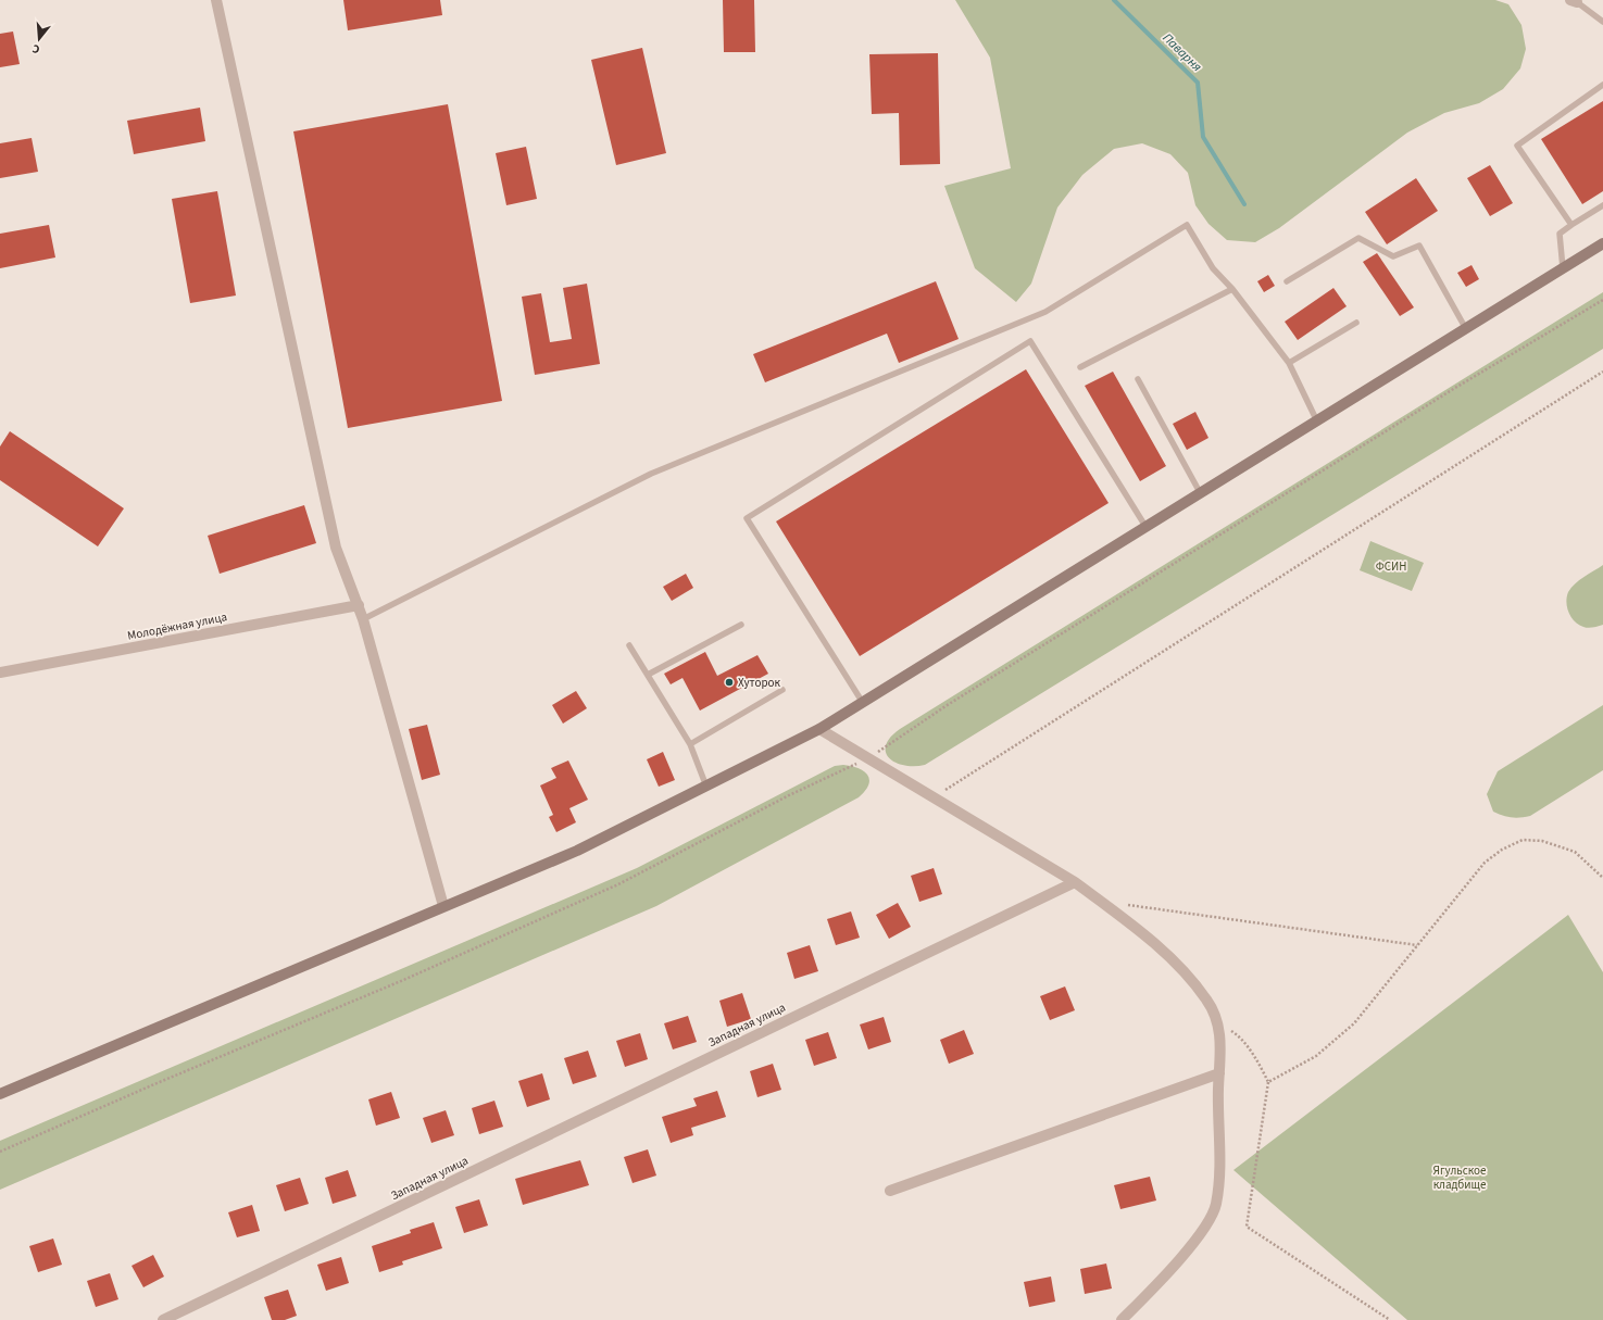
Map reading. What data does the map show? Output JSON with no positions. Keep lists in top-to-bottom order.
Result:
{
  "streets": {
    "street": ["Молодёжная улица", "Западная улица"]
  },
  "water": ["Паварня"],
  "parks": ["ФСИН", "Ягульское кладбище"],
  "places": ["Хуторок"],
  "north": "bottom"
}
